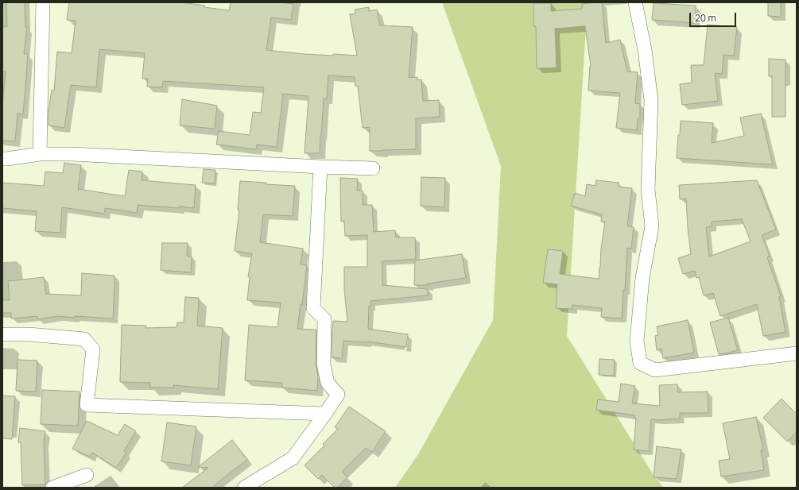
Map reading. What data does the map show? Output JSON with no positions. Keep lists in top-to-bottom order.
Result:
{
  "scale_bar": "20 m"
}
